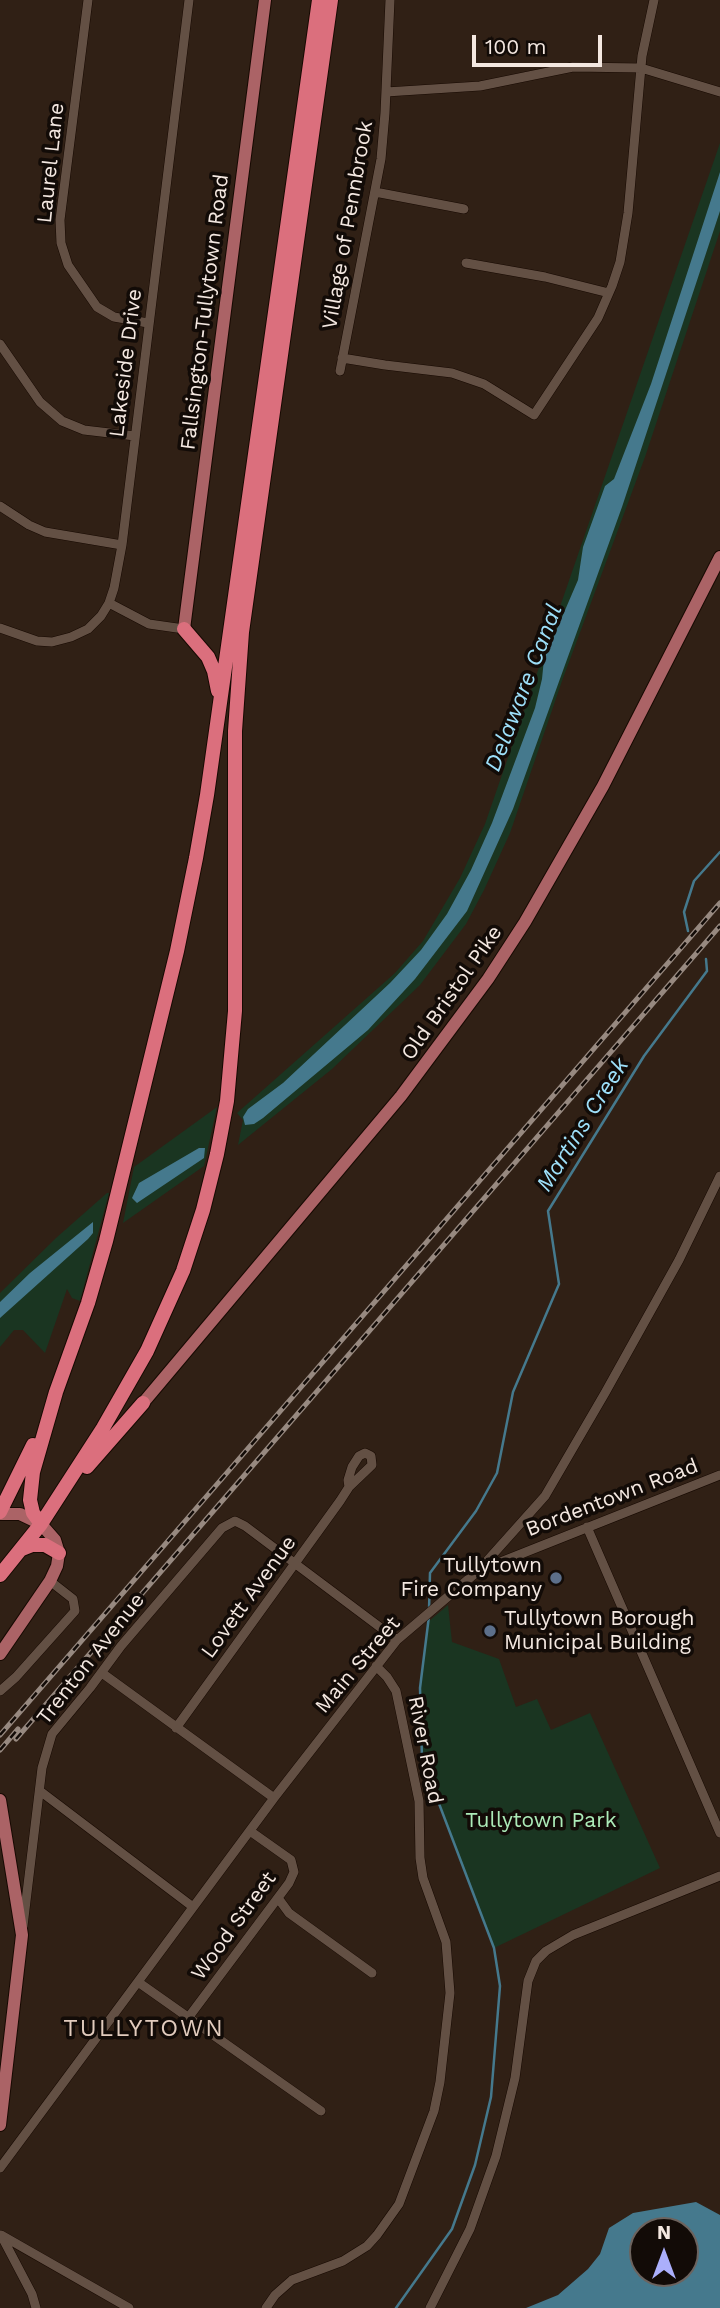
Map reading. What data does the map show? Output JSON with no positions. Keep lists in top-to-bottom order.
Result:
{
  "streets": {
    "main road": ["Fallsington-Tullytown Road", "Old Bristol Pike"],
    "street": [
      "Laurel Lane",
      "Village of Pennbrook",
      "Lakeside Drive",
      "Bordentown Road",
      "Lovett Avenue",
      "Trenton Avenue",
      "Main Street",
      "River Road",
      "Wood Street"
    ]
  },
  "crossings": [
    ["Laurel Lane", "Lakeside Drive"],
    ["Bordentown Road", "Main Street"],
    ["Lovett Avenue", "Trenton Avenue"],
    ["Main Street", "River Road"],
    ["Main Street", "Wood Street"]
  ],
  "districts": ["TULLYTOWN"],
  "water": ["Delaware Canal", "Martins Creek"],
  "parks": ["Tullytown Park"],
  "places": ["Tullytown Fire Company", "Tullytown Borough Municipal Building"],
  "scale_bar": "100 m",
  "north": "top"
}
